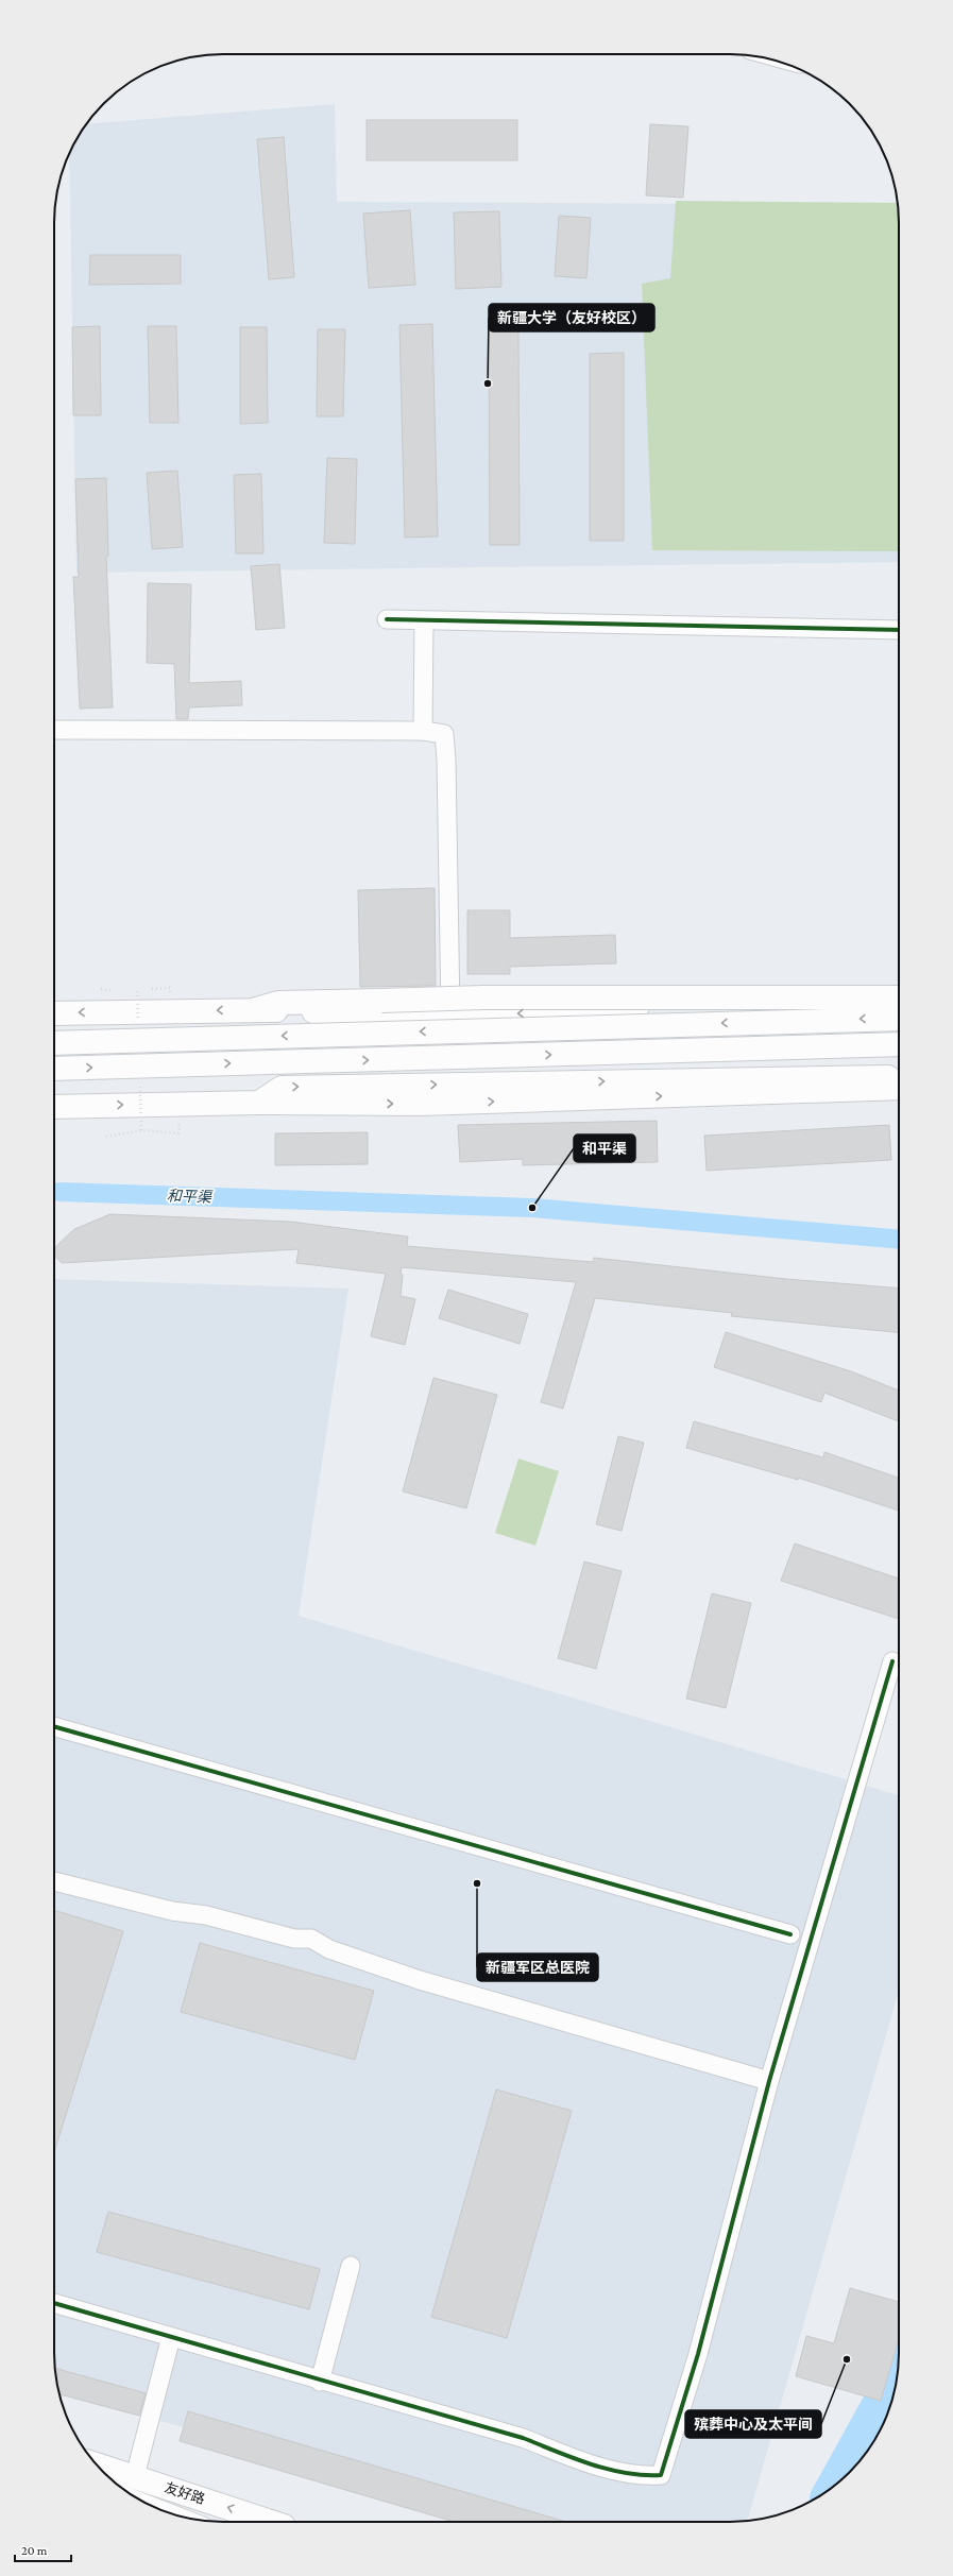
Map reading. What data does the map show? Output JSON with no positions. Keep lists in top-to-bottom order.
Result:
{
  "streets": {
    "main road": ["友好路"]
  },
  "one_way": ["友好路"],
  "water": ["和平渠"],
  "places": [
    "新疆大学（友好校区）",
    "和平渠",
    "新疆军区总医院",
    "殡葬中心及太平间"
  ],
  "scale_bar": "20 m"
}
